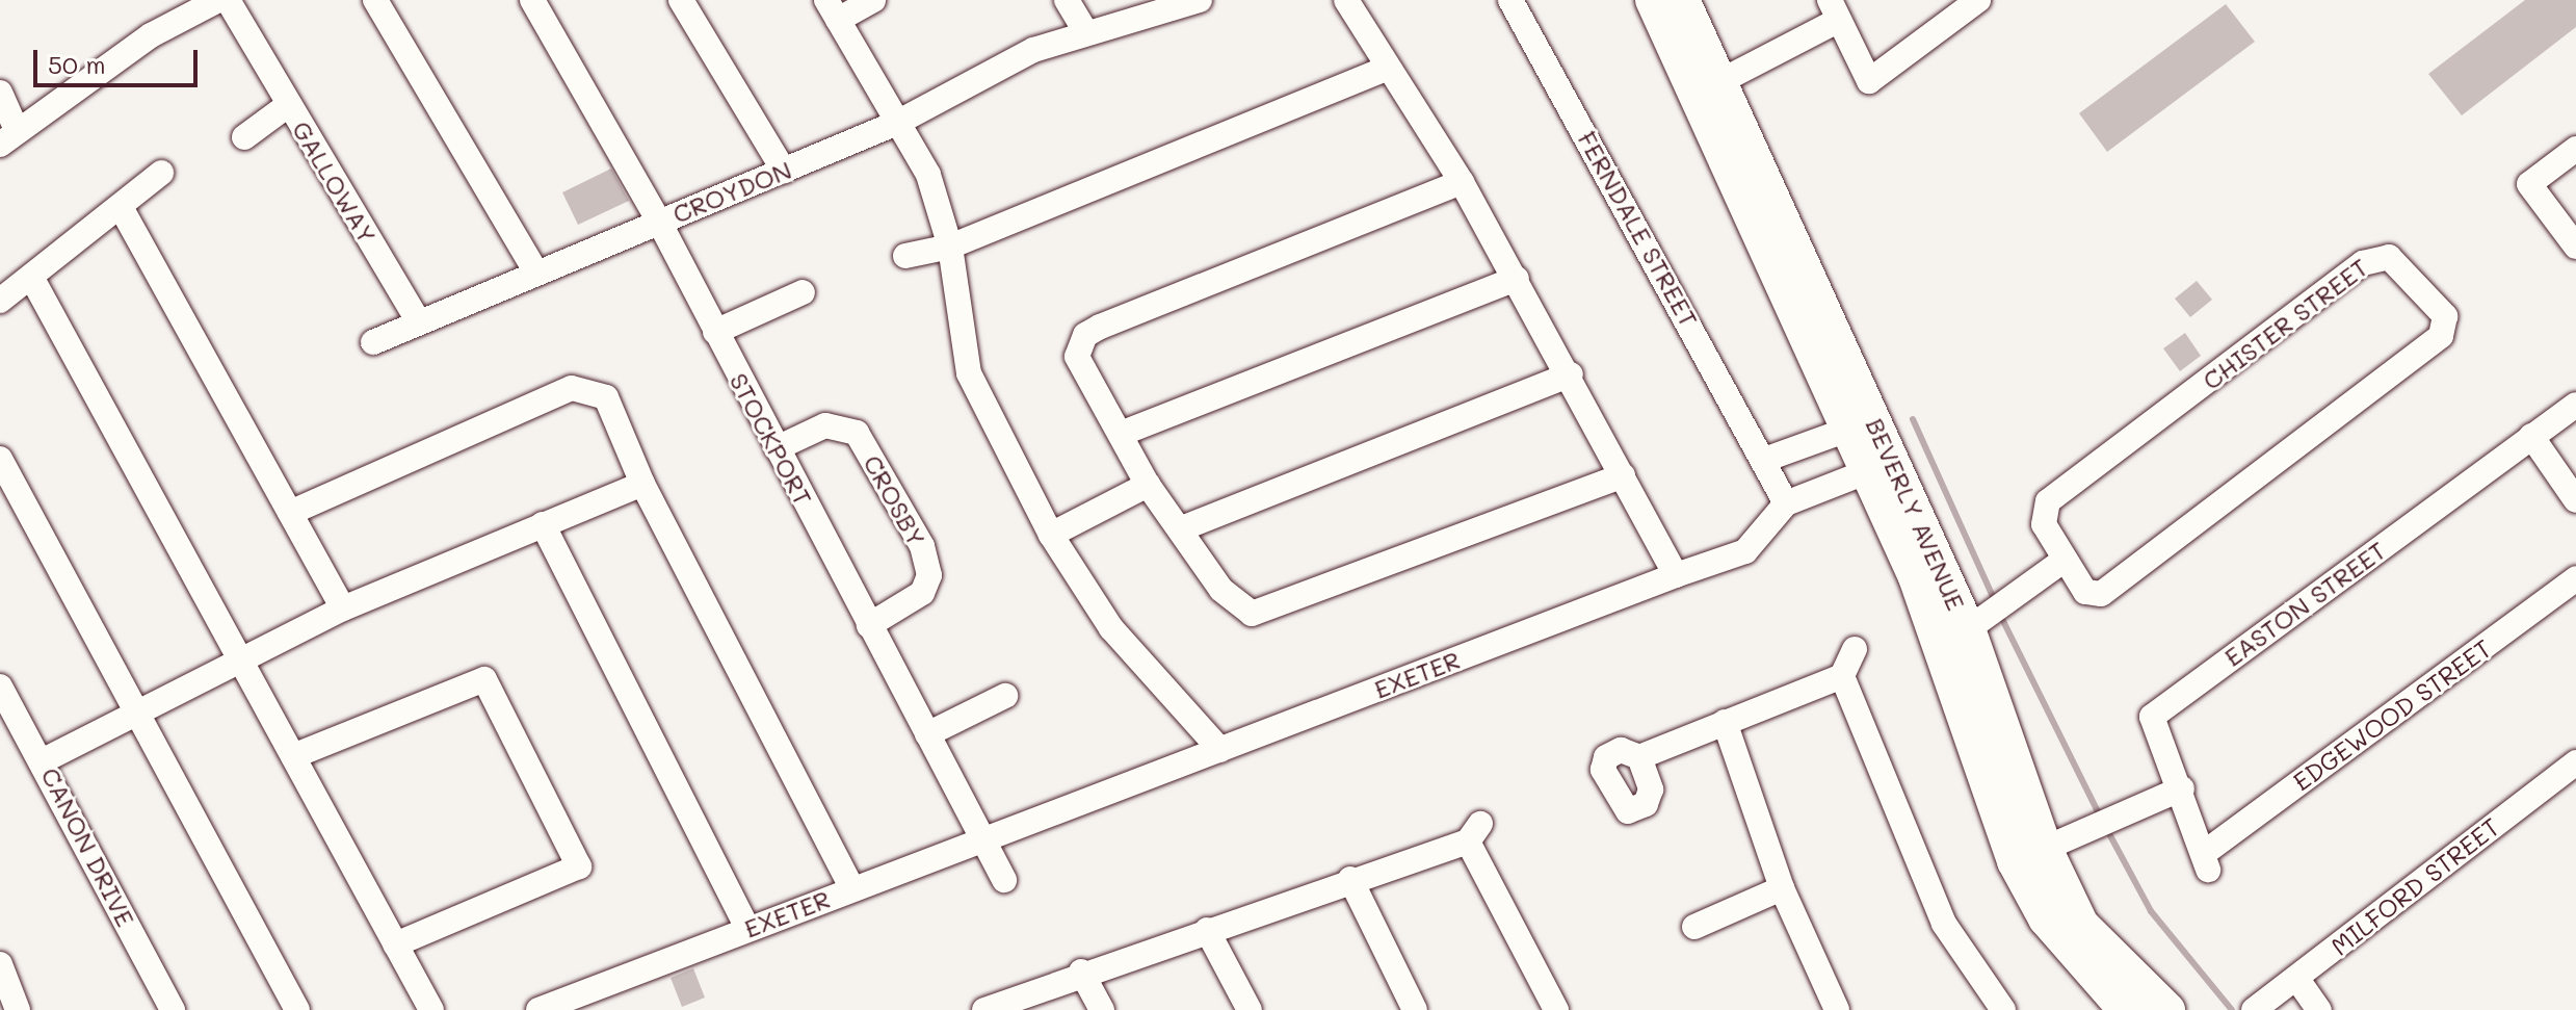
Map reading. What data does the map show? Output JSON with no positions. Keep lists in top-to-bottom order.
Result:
{
  "streets": {
    "street": [
      "GALLOWAY",
      "CROYDON",
      "FERNDALE STREET",
      "CHISTER STREET",
      "STOCKPORT",
      "CROSBY",
      "BEVERLY AVENUE",
      "EASTON STREET",
      "EXETER",
      "EDGEWOOD STREET",
      "CANON DRIVE",
      "MILFORD STREET"
    ]
  },
  "crossings": [
    ["GALLOWAY", "CROYDON"],
    ["CROYDON", "STOCKPORT"],
    ["FERNDALE STREET", "EXETER"],
    ["STOCKPORT", "CROSBY"],
    ["STOCKPORT", "EXETER"],
    ["EASTON STREET", "EDGEWOOD STREET"]
  ],
  "scale_bar": "50 m"
}
